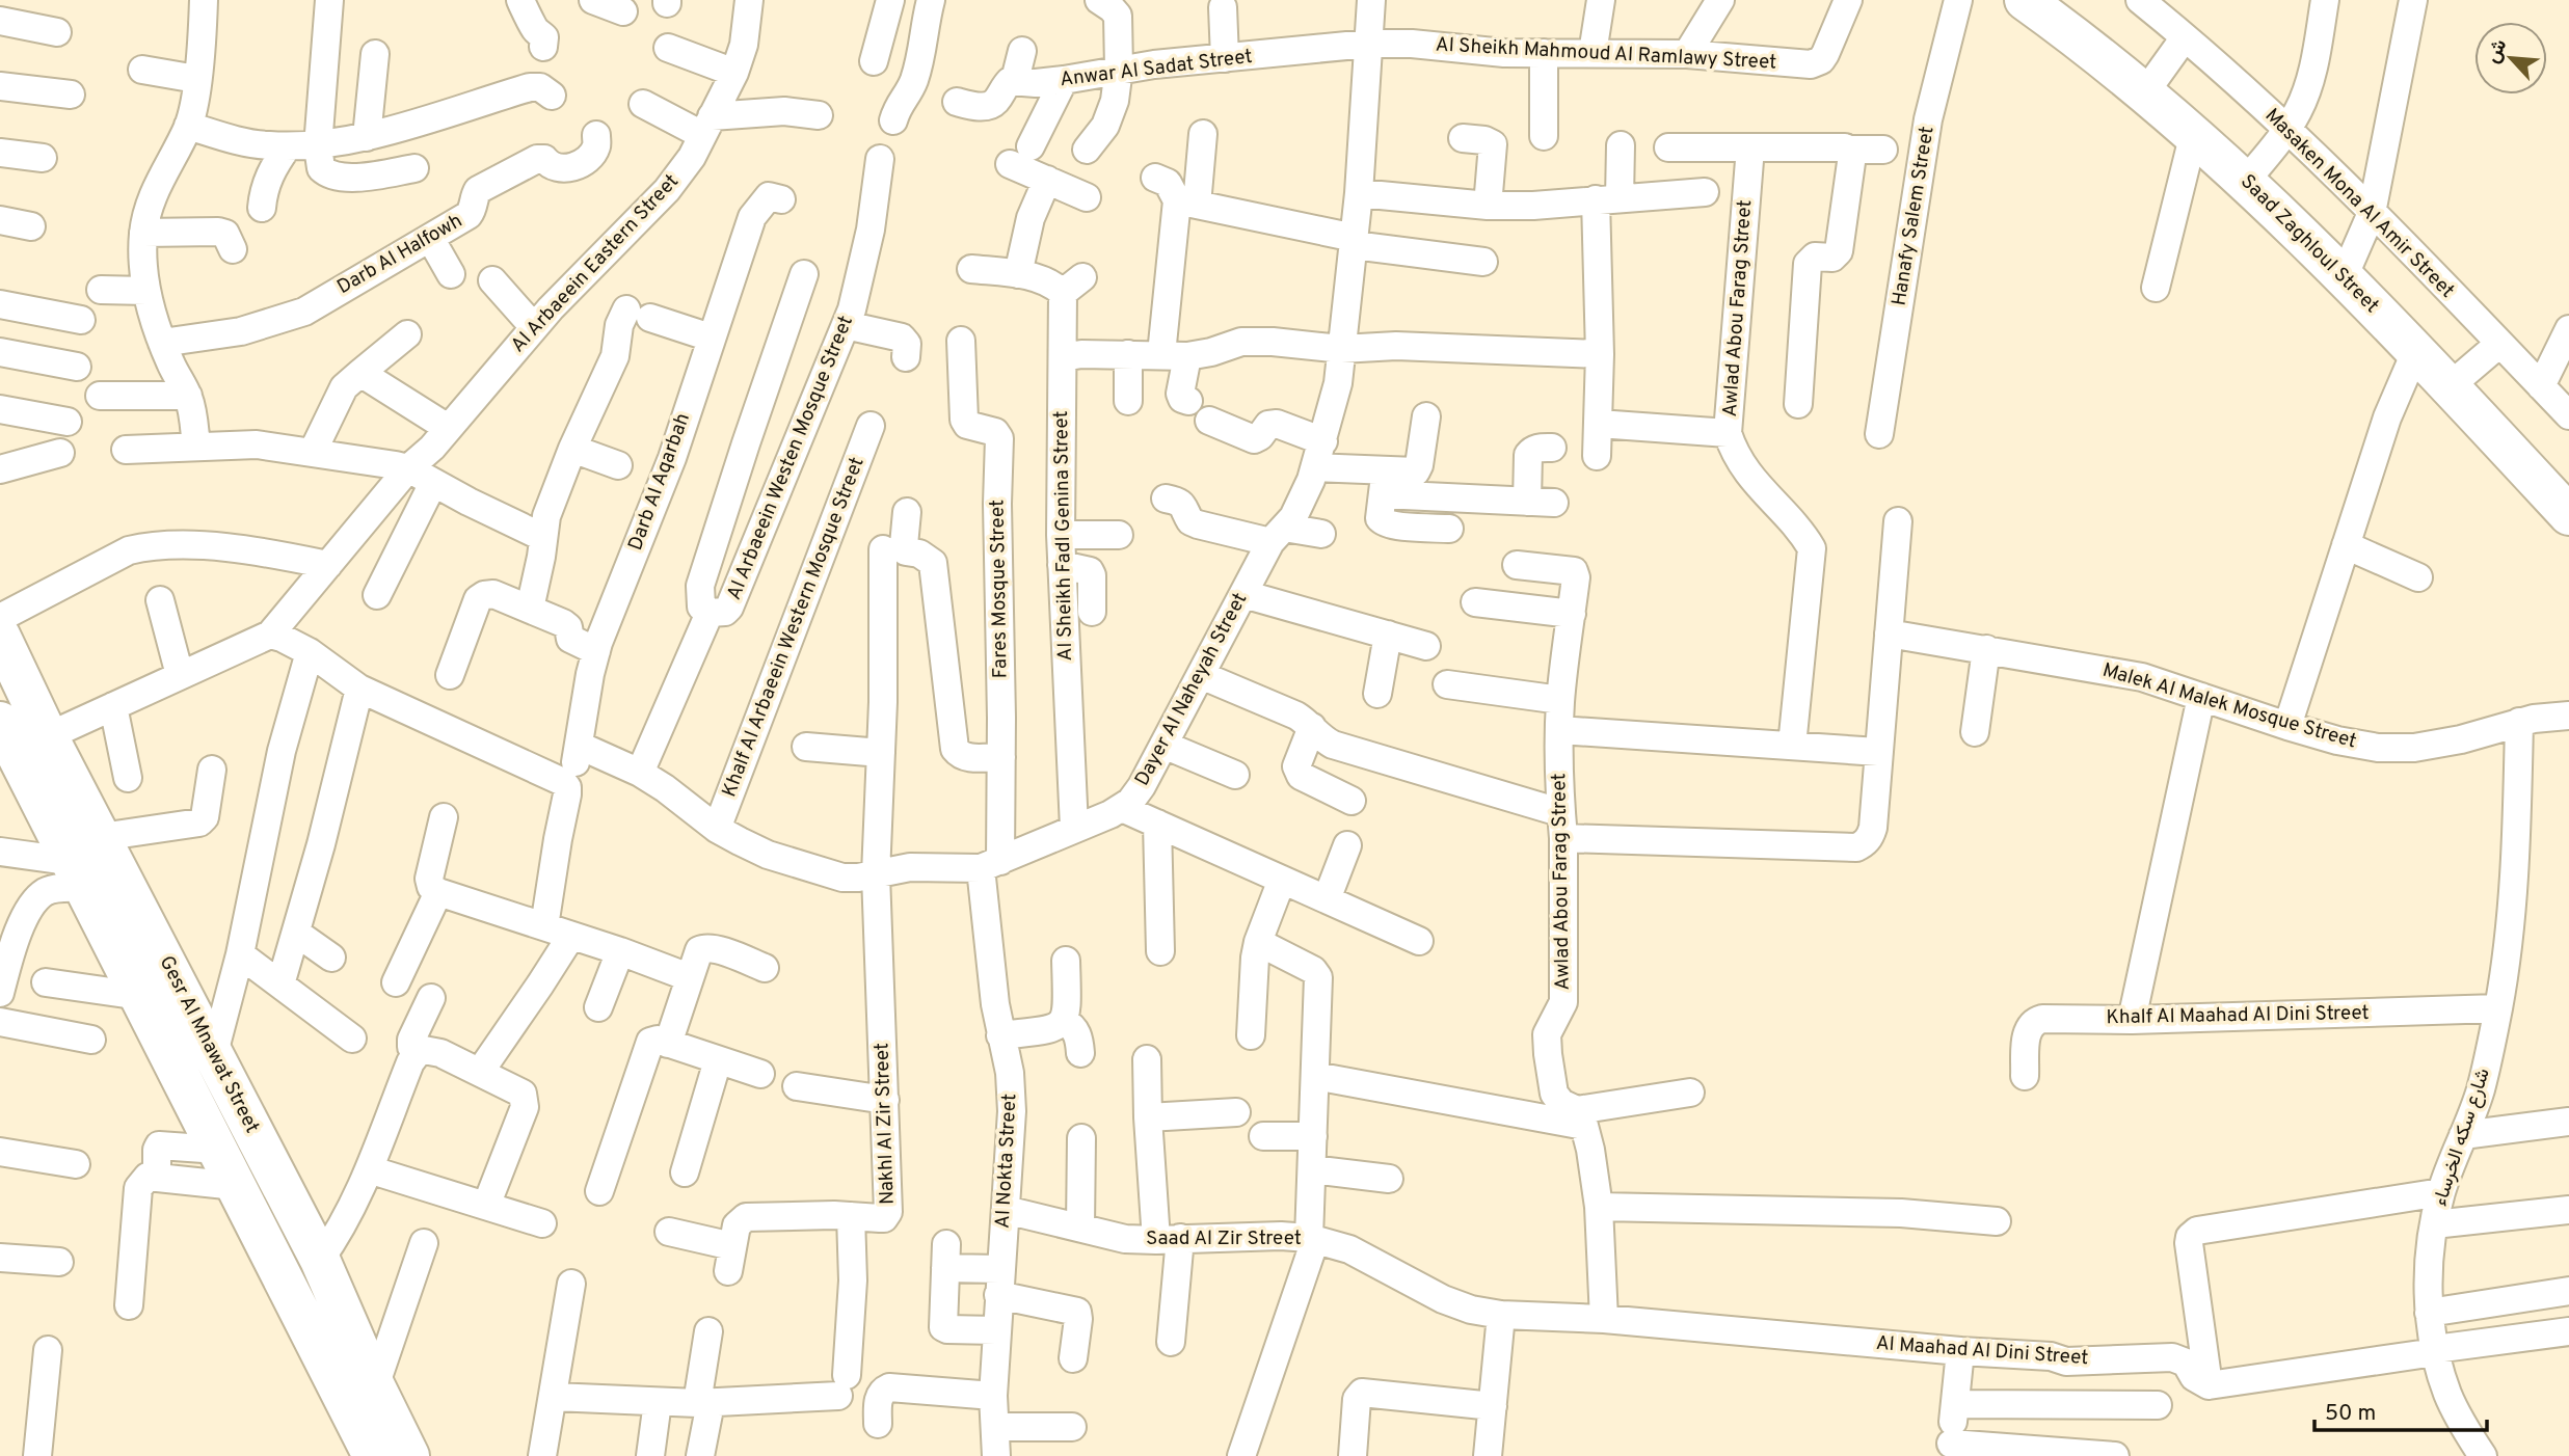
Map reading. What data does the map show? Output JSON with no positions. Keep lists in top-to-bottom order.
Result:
{
  "streets": {
    "street": [
      "Al Sheikh Mahmoud Al Ramlawy Street",
      "Anwar Al Sadat Street",
      "Masaken Mona Al Amir Street",
      "Hanafy Salem Street",
      "Saad Zaghloul Street",
      "Darb Al Halfowh",
      "Al Arbaeein Eastern Street",
      "Awlad Abou Farag Street",
      "Al Arbaeein Westen Mosque Street",
      "Darb Al Aqarbah",
      "Al Sheikh Fadl Genina Street",
      "Fares Mosque Street",
      "Khalf Al Arbaeein Western Mosque Street",
      "Dayer Al Naheyah Street",
      "Malek Al Malek Mosque Street",
      "Khalf Al Maahad Al Dini Street",
      "Gesr Al Mnawat Street",
      "Nakhl Al Zir Street",
      "شارع سكه الخرساء",
      "Al Nokta Street",
      "Saad Al Zir Street",
      "Al Maahad Al Dini Street"
    ]
  },
  "crossings": [
    ["Al Sheikh Mahmoud Al Ramlawy Street", "Anwar Al Sadat Street"],
    ["Al Sheikh Mahmoud Al Ramlawy Street", "Dayer Al Naheyah Street"],
    ["Anwar Al Sadat Street", "Dayer Al Naheyah Street"],
    ["Al Arbaeein Westen Mosque Street", "Dayer Al Naheyah Street"],
    ["Darb Al Aqarbah", "Dayer Al Naheyah Street"],
    ["Al Sheikh Fadl Genina Street", "Dayer Al Naheyah Street"],
    ["Fares Mosque Street", "Dayer Al Naheyah Street"],
    ["Fares Mosque Street", "Al Nokta Street"],
    ["Khalf Al Arbaeein Western Mosque Street", "Dayer Al Naheyah Street"],
    ["Dayer Al Naheyah Street", "Nakhl Al Zir Street"],
    ["Dayer Al Naheyah Street", "Al Nokta Street"],
    ["Malek Al Malek Mosque Street", "شارع سكه الخرساء"],
    ["Khalf Al Maahad Al Dini Street", "شارع سكه الخرساء"],
    ["Al Nokta Street", "Saad Al Zir Street"],
    ["Saad Al Zir Street", "Al Maahad Al Dini Street"]
  ],
  "scale_bar": "50 m",
  "north": "top left"
}
